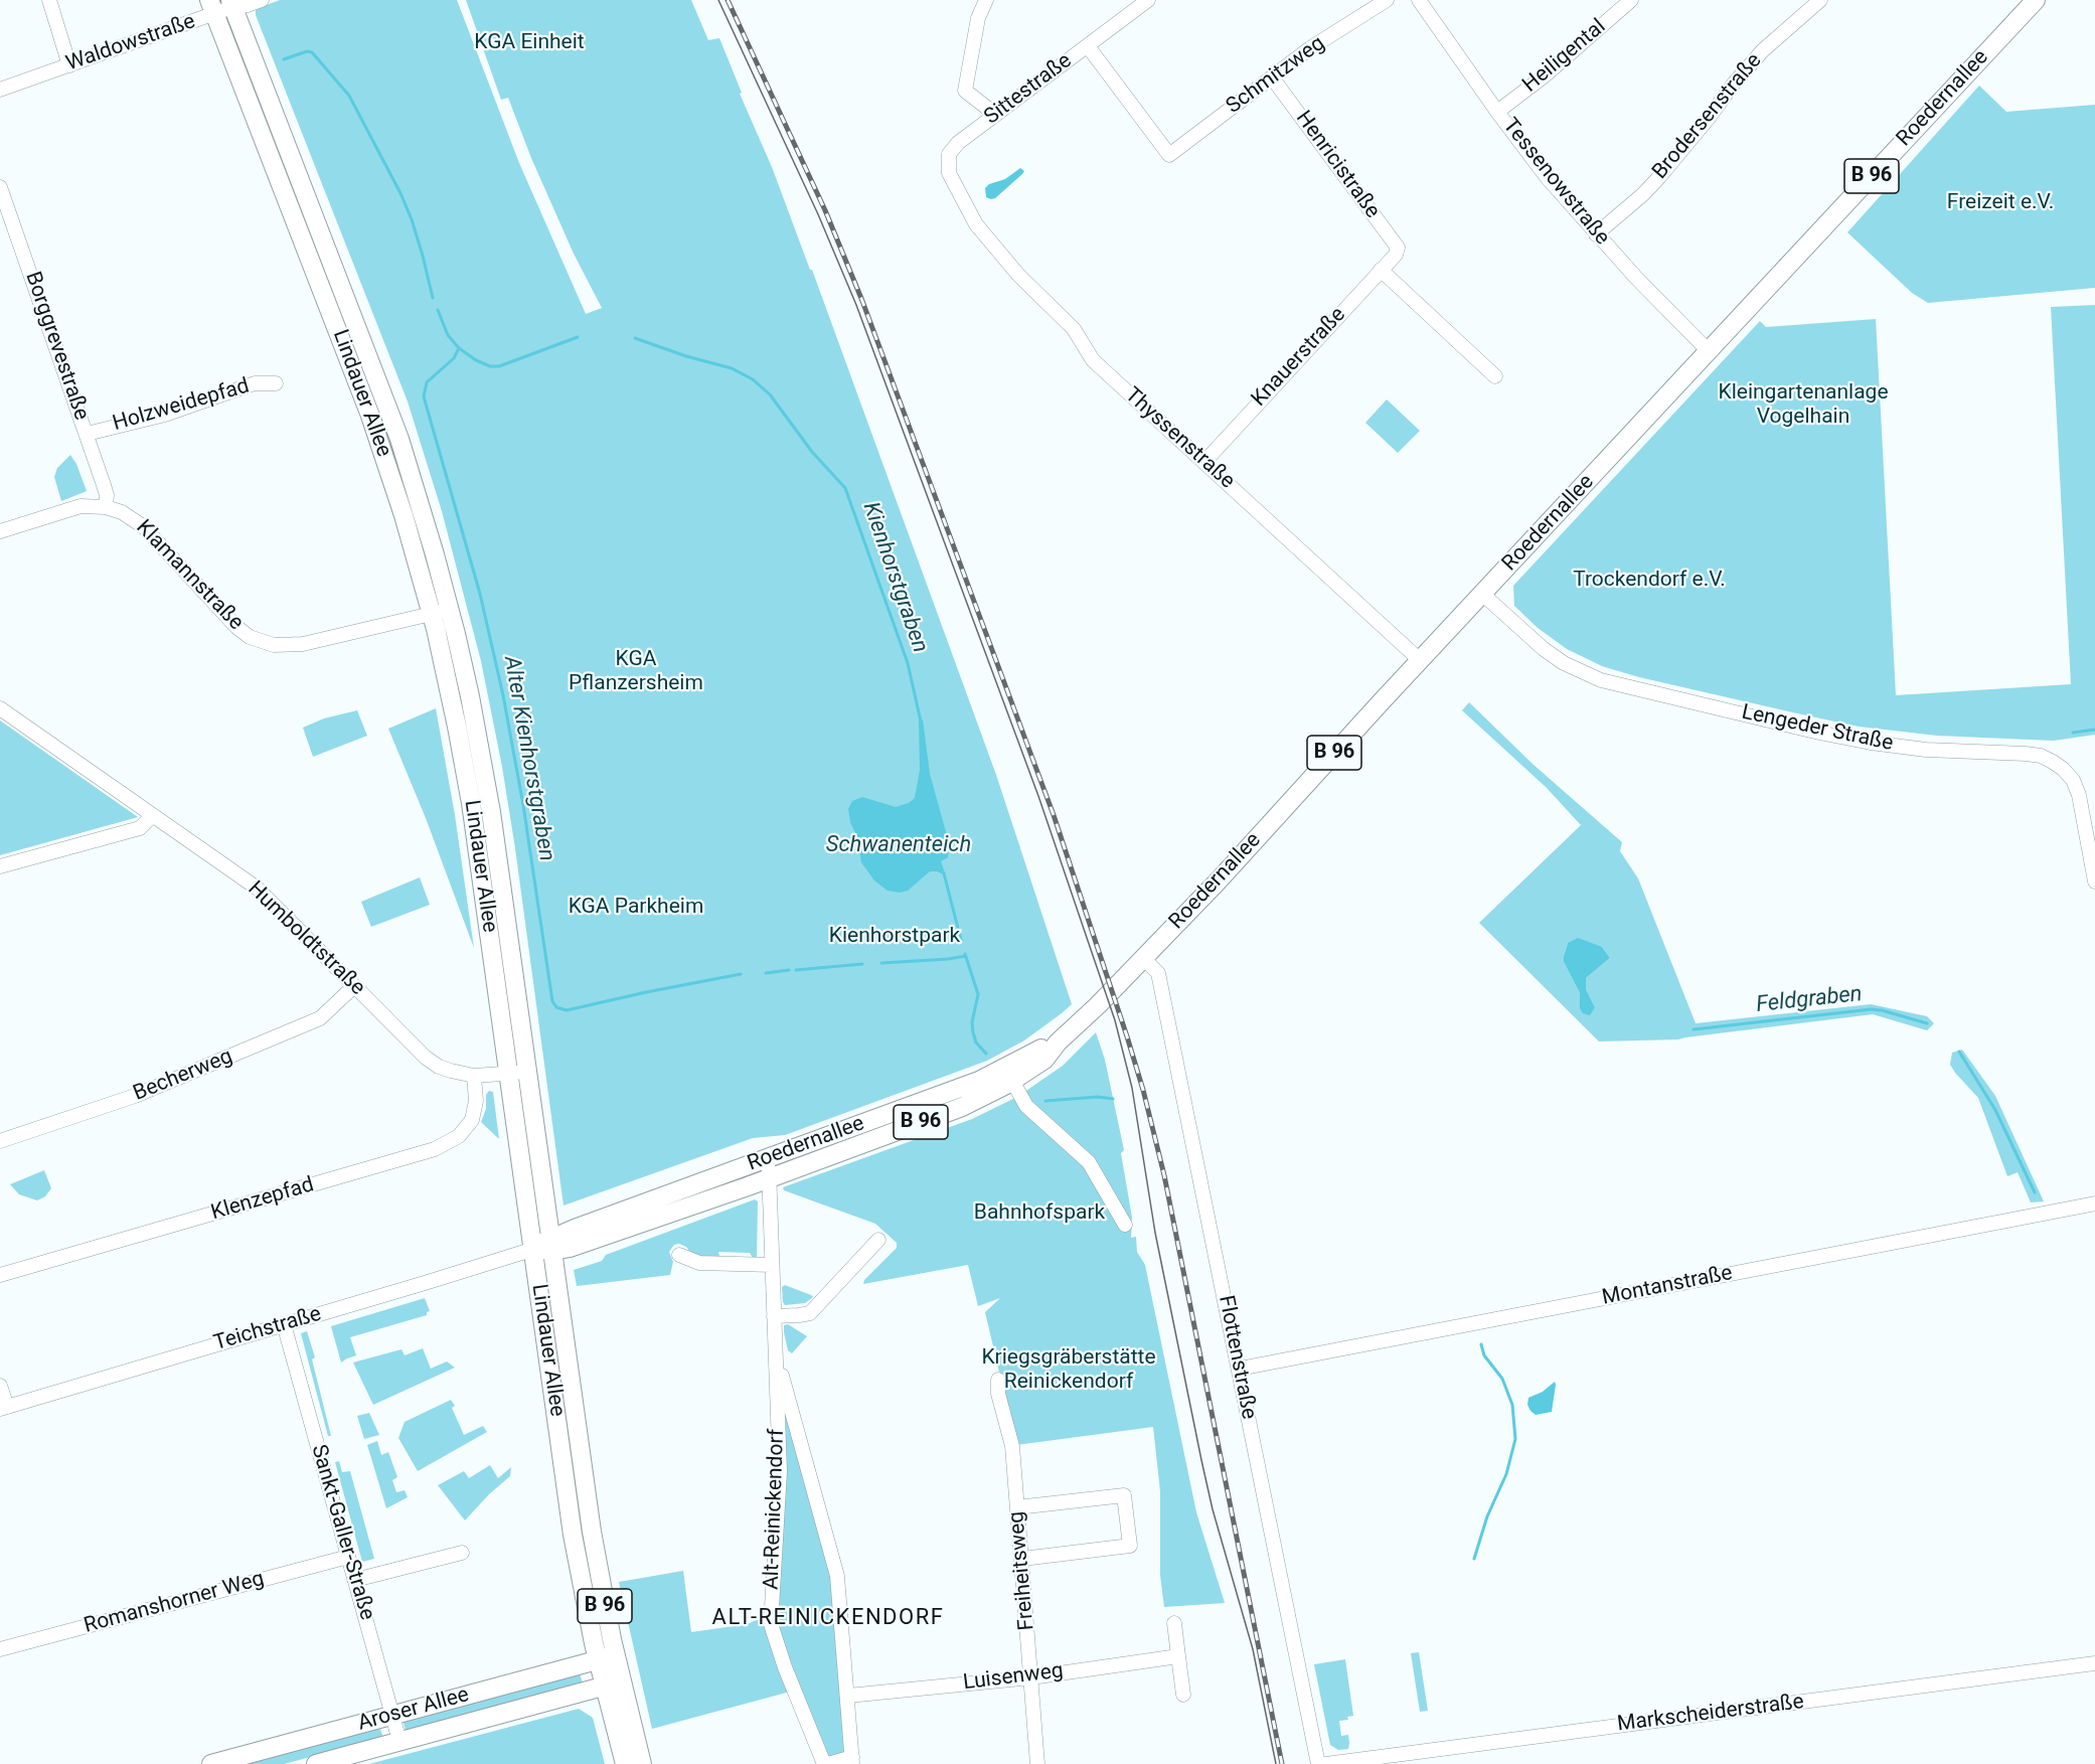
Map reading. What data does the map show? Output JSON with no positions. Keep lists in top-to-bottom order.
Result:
{
  "streets": {
    "main road": [
      "Roedernallee",
      "B 96",
      "Lindauer Allee",
      "Aroser Allee"
    ],
    "street": [
      "Waldowstraße",
      "Heiligental",
      "Schmitzweg",
      "Sittestraße",
      "Brodersenstraße",
      "Henricistraße",
      "Tessenowstraße",
      "Borggrevestraße",
      "Knauerstraße",
      "Holzweidepfad",
      "Thyssenstraße",
      "Klamannstraße",
      "Lengeder Straße",
      "Humboldtstraße",
      "Becherweg",
      "Klenzepfad",
      "Montanstraße",
      "Teichstraße",
      "Flottenstraße",
      "Alt-Reinickendorf",
      "Sankt-Galler-Straße",
      "Freiheitsweg",
      "Romanshorner Weg",
      "Luisenweg",
      "Markscheiderstraße"
    ]
  },
  "crossings": [
    ["Waldowstraße", "Lindauer Allee"],
    ["Heiligental", "Tessenowstraße"],
    ["Schmitzweg", "Sittestraße"],
    ["Schmitzweg", "Henricistraße"],
    ["Sittestraße", "Thyssenstraße"],
    ["Roedernallee", "B 96"],
    ["Roedernallee", "Tessenowstraße"],
    ["Roedernallee", "Lindauer Allee"],
    ["Roedernallee", "Thyssenstraße"],
    ["Roedernallee", "Lengeder Straße"],
    ["Roedernallee", "Flottenstraße"],
    ["Roedernallee", "Alt-Reinickendorf"],
    ["Brodersenstraße", "Tessenowstraße"],
    ["Henricistraße", "Knauerstraße"],
    ["B 96", "Lindauer Allee"],
    ["B 96", "Teichstraße"],
    ["Borggrevestraße", "Holzweidepfad"],
    ["Borggrevestraße", "Klamannstraße"],
    ["Knauerstraße", "Thyssenstraße"],
    ["Lindauer Allee", "Klamannstraße"],
    ["Lindauer Allee", "Humboldtstraße"],
    ["Lindauer Allee", "Teichstraße"],
    ["Lindauer Allee", "Aroser Allee"],
    ["Humboldtstraße", "Becherweg"],
    ["Humboldtstraße", "Klenzepfad"],
    ["Montanstraße", "Flottenstraße"],
    ["Teichstraße", "Sankt-Galler-Straße"],
    ["Alt-Reinickendorf", "Luisenweg"],
    ["Sankt-Galler-Straße", "Romanshorner Weg"],
    ["Sankt-Galler-Straße", "Aroser Allee"],
    ["Freiheitsweg", "Luisenweg"]
  ],
  "districts": ["ALT-REINICKENDORF"],
  "water": [
    "Kienhorstgraben",
    "Alter Kienhorstgraben",
    "Schwanenteich",
    "Feldgraben"
  ],
  "parks": [
    "KGA Einheit",
    "Freizeit e.V.",
    "Kleingartenanlage Vogelhain",
    "Trockendorf e.V.",
    "KGA Pflanzersheim",
    "KGA Parkheim",
    "Kienhorstpark",
    "Bahnhofspark",
    "Kriegsgräberstätte Reinickendorf"
  ]
}
